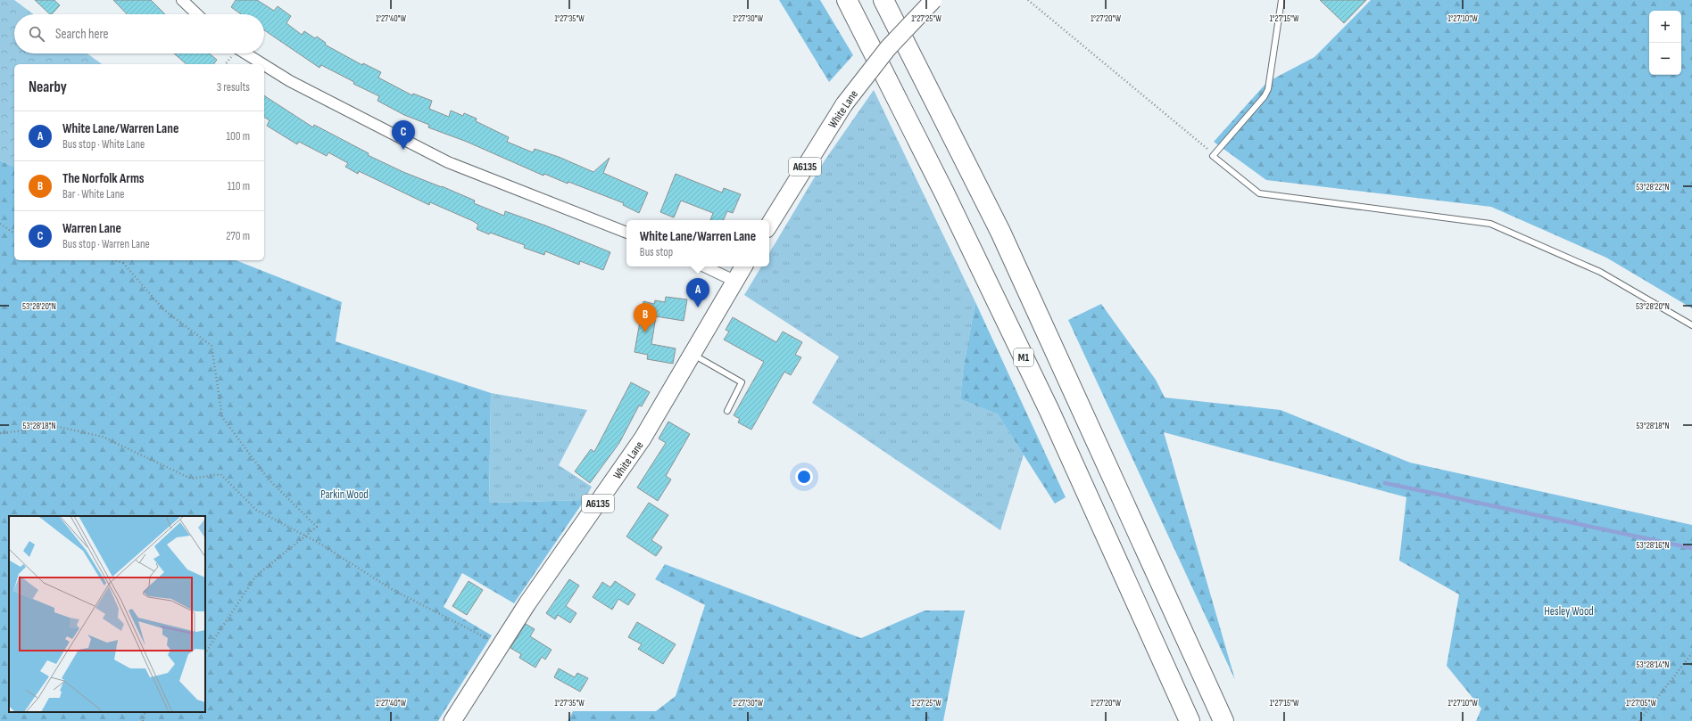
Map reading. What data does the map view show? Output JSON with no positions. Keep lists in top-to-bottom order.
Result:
{
  "streets": {
    "highway": ["M1"],
    "main road": ["White Lane", "A6135"]
  },
  "parks": ["Parkin Wood", "Hesley Wood"],
  "page": {
    "map_buttons": ["+", "−"],
    "search": "Search here",
    "heading": ["Nearby", "3 results"],
    "list": [
      {
        "mark": "A",
        "name": "White Lane/Warren Lane",
        "note": "Bus stop · White Lane",
        "value": "100 m"
      },
      {
        "mark": "B",
        "name": "The Norfolk Arms",
        "note": "Bar · White Lane",
        "value": "110 m"
      },
      {
        "mark": "C",
        "name": "Warren Lane",
        "note": "Bus stop · Warren Lane",
        "value": "270 m"
      }
    ],
    "pins": ["C", "A", "B"],
    "popup": ["White Lane/Warren Lane", "Bus stop"]
  },
  "coordinates": [
    "1°27'40\"W",
    "1°27'35\"W",
    "1°27'30\"W",
    "1°27'25\"W",
    "1°27'20\"W",
    "1°27'15\"W",
    "1°27'10\"W",
    "53°28'22\"N",
    "53°28'20\"N",
    "53°28'18\"N",
    "53°28'16\"N",
    "53°28'14\"N",
    "1°27'05\"W"
  ]
}
